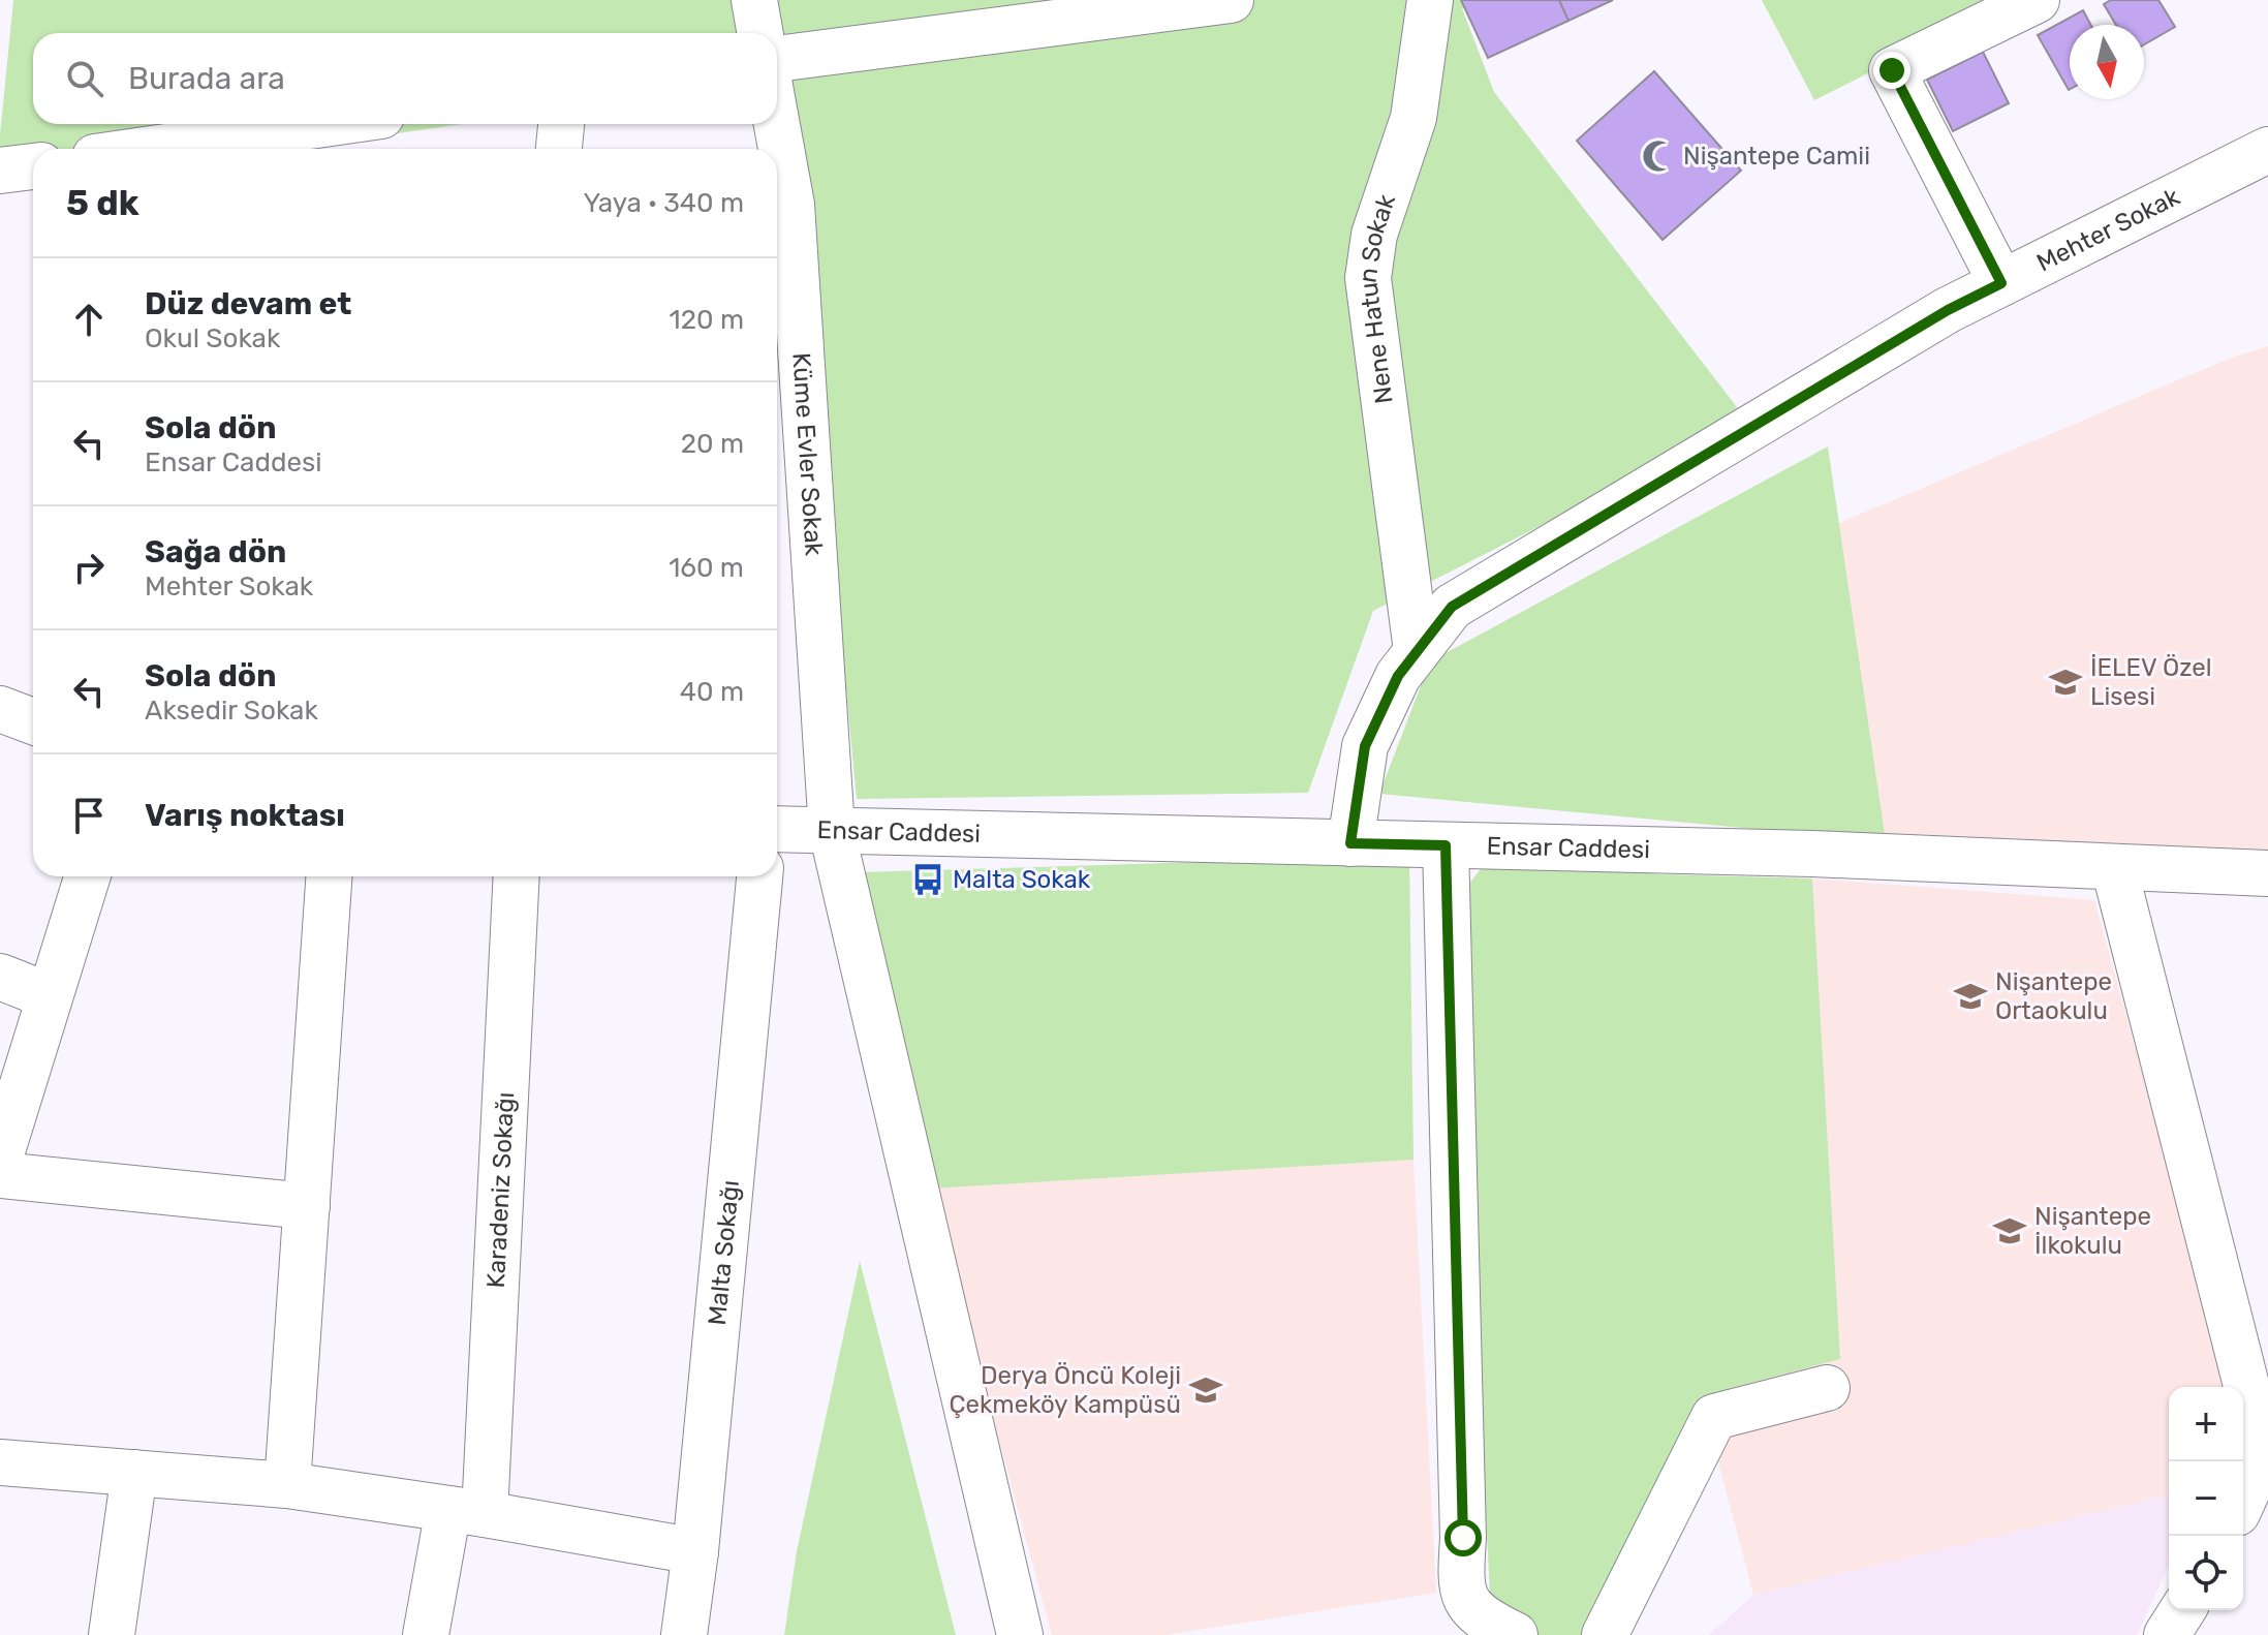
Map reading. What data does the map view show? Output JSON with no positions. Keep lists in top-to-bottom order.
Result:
{
  "streets": {
    "street": [
      "Mehter Sokak",
      "Nene Hatun Sokak",
      "Küme Evler Sokak",
      "Ensar Caddesi",
      "Karadeniz Sokağı",
      "Malta Sokağı"
    ]
  },
  "crossings": [
    ["Mehter Sokak", "Nene Hatun Sokak"],
    ["Mehter Sokak", "Ensar Caddesi"],
    ["Küme Evler Sokak", "Ensar Caddesi"]
  ],
  "places": {
    "mosque": ["Nişantepe Camii"],
    "school or university": [
      "İELEV Özel Lisesi",
      "Nişantepe Ortaokulu",
      "Nişantepe İlkokulu",
      "Derya Öncü Koleji Çekmeköy Kampüsü"
    ],
    "bus stop": ["Malta Sokak"]
  },
  "north": "bottom",
  "page": {
    "search": "Burada ara",
    "heading": ["5 dk", "Yaya · 340 m"],
    "list": [
      ["Düz devam et", "Okul Sokak", "120 m"],
      ["Sola dön", "Ensar Caddesi", "20 m"],
      ["Sağa dön", "Mehter Sokak", "160 m"],
      ["Sola dön", "Aksedir Sokak", "40 m"],
      "Varış noktası"
    ],
    "map_buttons": ["+", "−"]
  }
}
